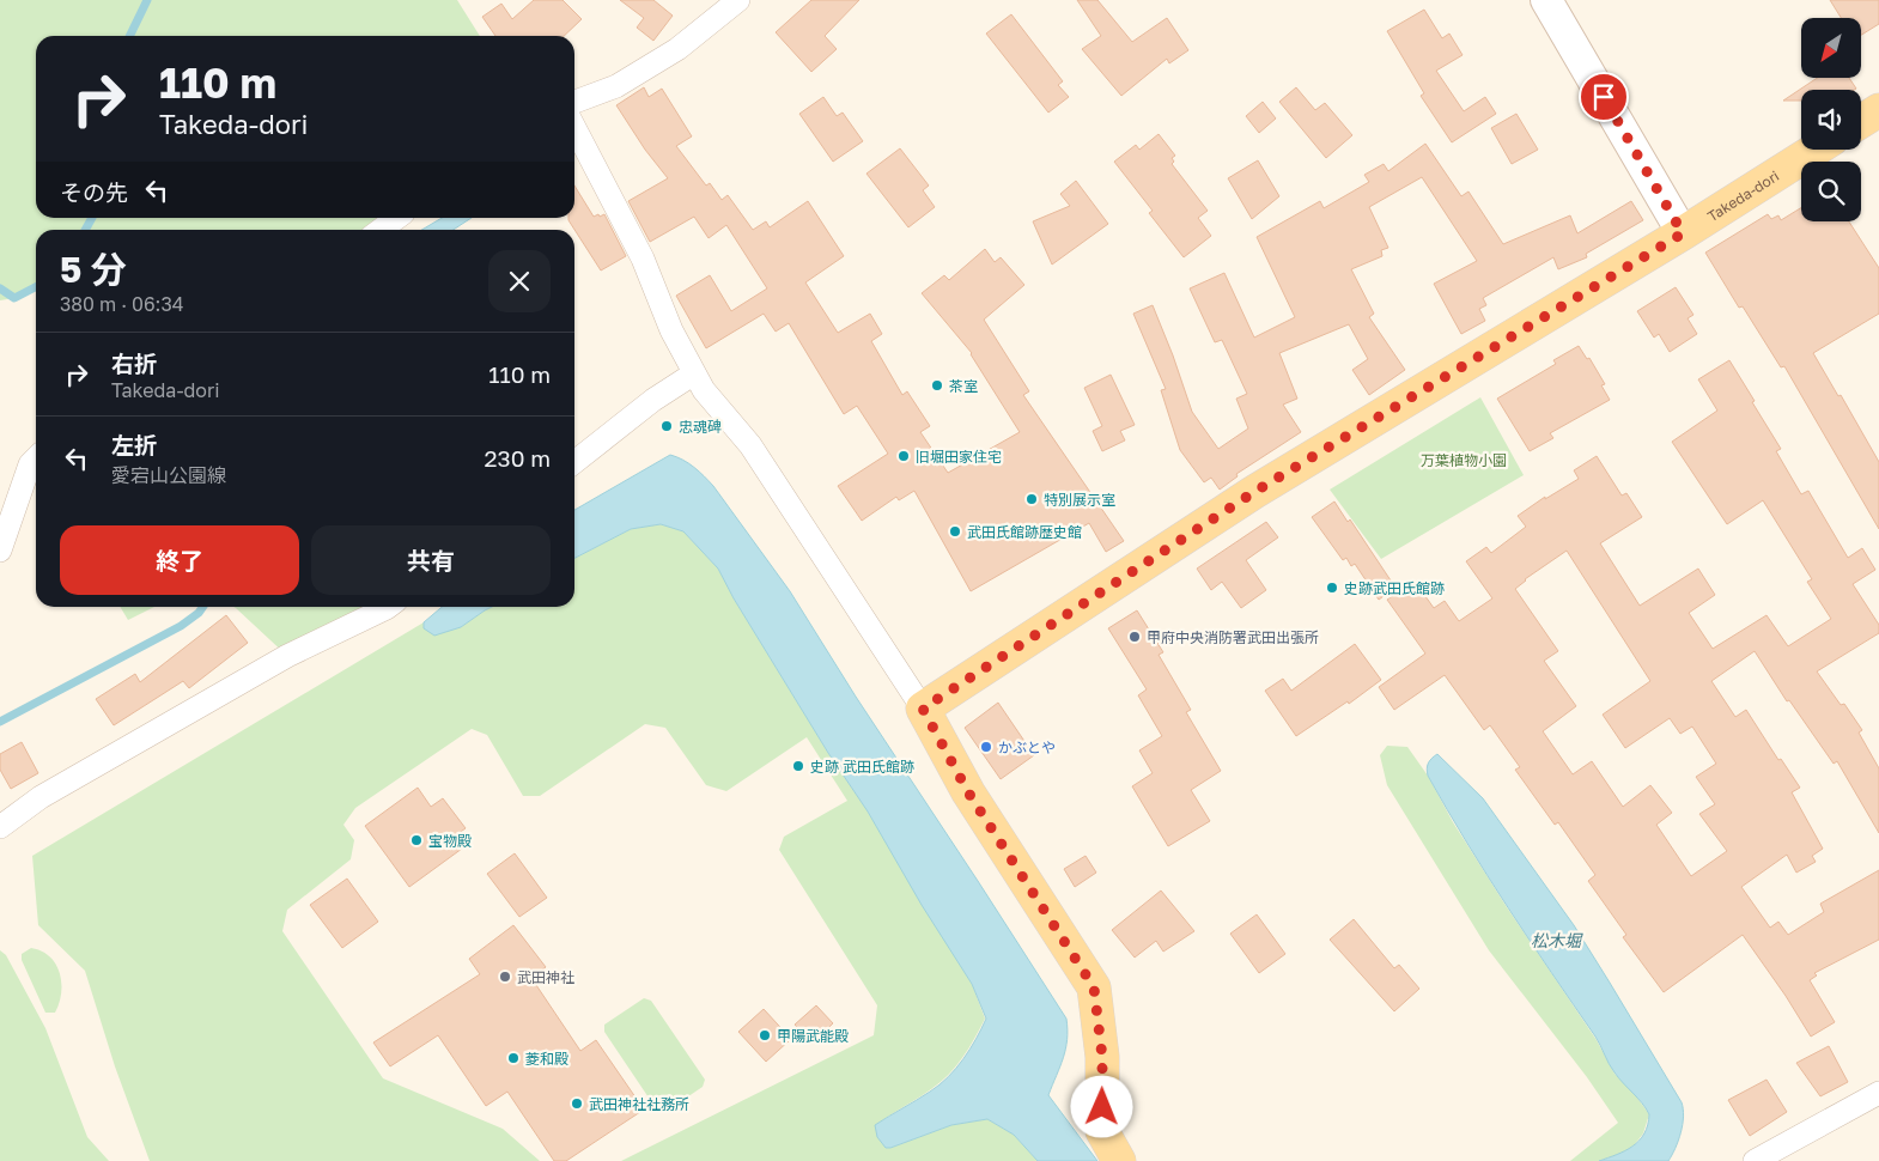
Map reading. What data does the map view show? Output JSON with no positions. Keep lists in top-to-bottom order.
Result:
{
  "streets": {
    "main road": ["Takeda-dori"]
  },
  "water": ["松木堀"],
  "parks": ["万葉植物小園"],
  "places": [
    "茶室",
    "忠魂碑",
    "旧堀田家住宅",
    "特別展示室",
    "武田氏館跡歴史館",
    "史跡武田氏館跡",
    "甲府中央消防署武田出張所",
    "かぶとや",
    "史跡 武田氏館跡",
    "宝物殿",
    "武田神社",
    "甲陽武能殿",
    "菱和殿",
    "武田神社社務所"
  ],
  "north": "bottom left",
  "page": {
    "turn": ["110 m", "Takeda-dori"],
    "then": "その先",
    "heading": ["5 分", "380 m · 06:34"],
    "list": [
      {
        "name": "右折",
        "note": "Takeda-dori",
        "value": "110 m"
      },
      {
        "name": "左折",
        "note": "愛宕山公園線",
        "value": "230 m"
      }
    ],
    "buttons": ["終了", "共有"]
  }
}
